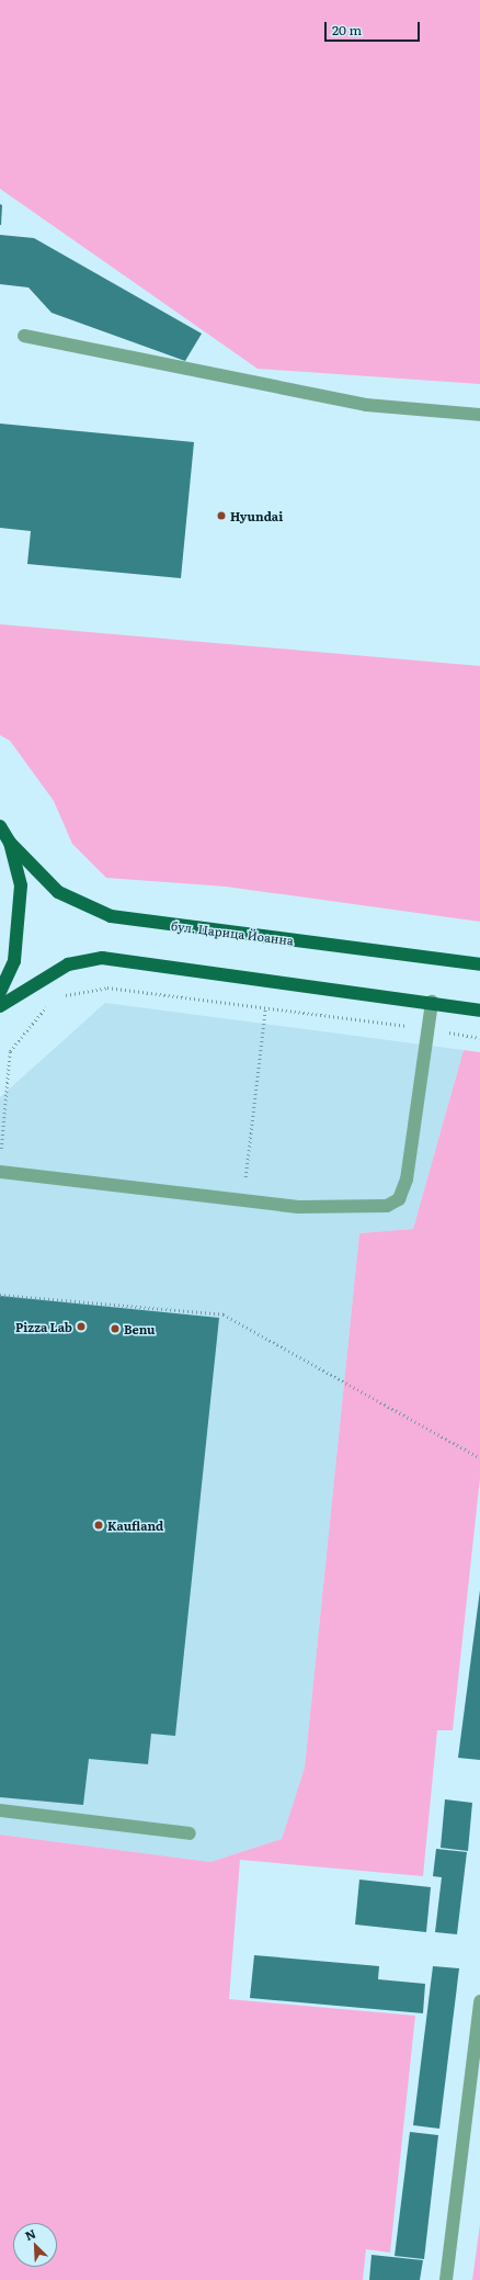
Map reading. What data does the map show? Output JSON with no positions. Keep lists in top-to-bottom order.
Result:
{
  "streets": {
    "main road": ["бул. Царица Йоанна"]
  },
  "places": [
    "Hyundai",
    "Pizza Lab",
    "Benu",
    "Kaufland"
  ],
  "scale_bar": "20 m",
  "north": "top left"
}
